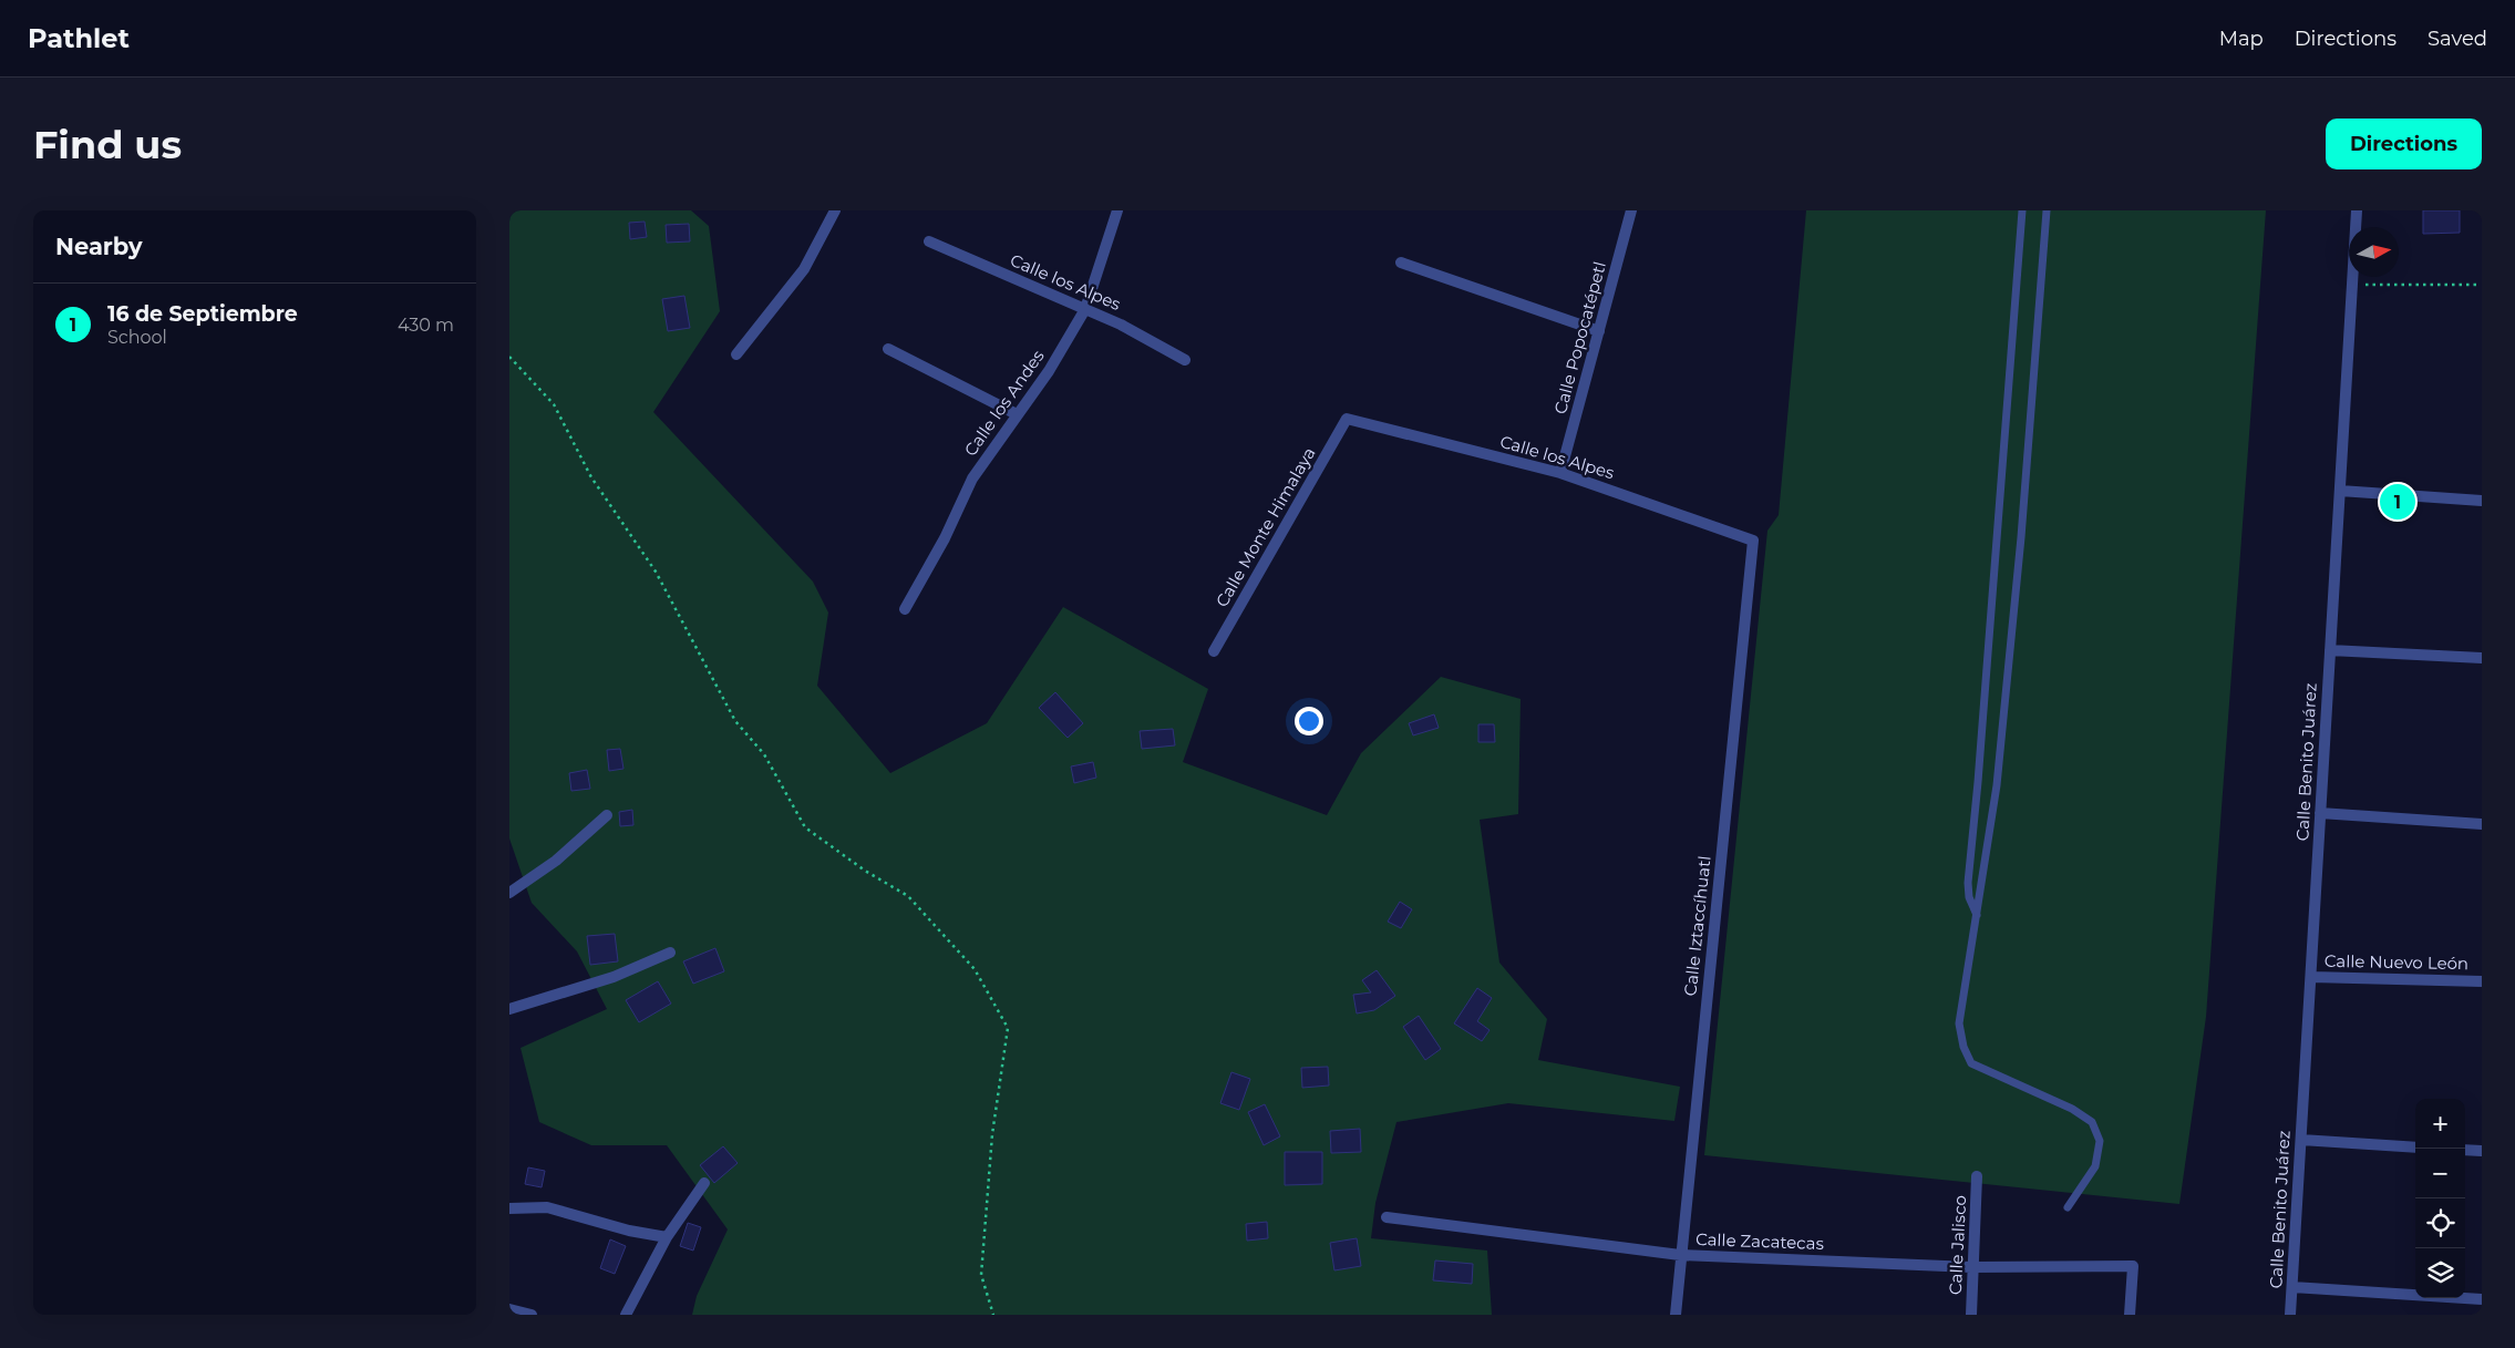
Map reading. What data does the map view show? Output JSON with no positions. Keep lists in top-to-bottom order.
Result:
{
  "streets": {
    "street": [
      "Calle los Alpes",
      "Calle Popocatépetl",
      "Calle los Andes",
      "Calle Monte Himalaya",
      "Calle Benito Juárez",
      "Calle Iztaccíhuatl",
      "Calle Nuevo León",
      "Calle Zacatecas",
      "Calle Jalisco"
    ]
  },
  "crossings": [
    ["Calle los Alpes", "Calle Popocatépetl"],
    ["Calle los Alpes", "Calle los Andes"],
    ["Calle los Alpes", "Calle Monte Himalaya"],
    ["Calle los Alpes", "Calle Iztaccíhuatl"],
    ["Calle Benito Juárez", "Calle Nuevo León"],
    ["Calle Iztaccíhuatl", "Calle Zacatecas"],
    ["Calle Zacatecas", "Calle Jalisco"]
  ],
  "north": "right",
  "page": {
    "header": "Pathlet",
    "nav": ["Map", "Directions", "Saved"],
    "buttons": "Directions",
    "title": "Find us",
    "heading": "Nearby",
    "list": [
      {
        "mark": "1",
        "name": "16 de Septiembre",
        "note": "School",
        "value": "430 m"
      }
    ],
    "pins": "1",
    "map_buttons": ["+", "−"]
  }
}
